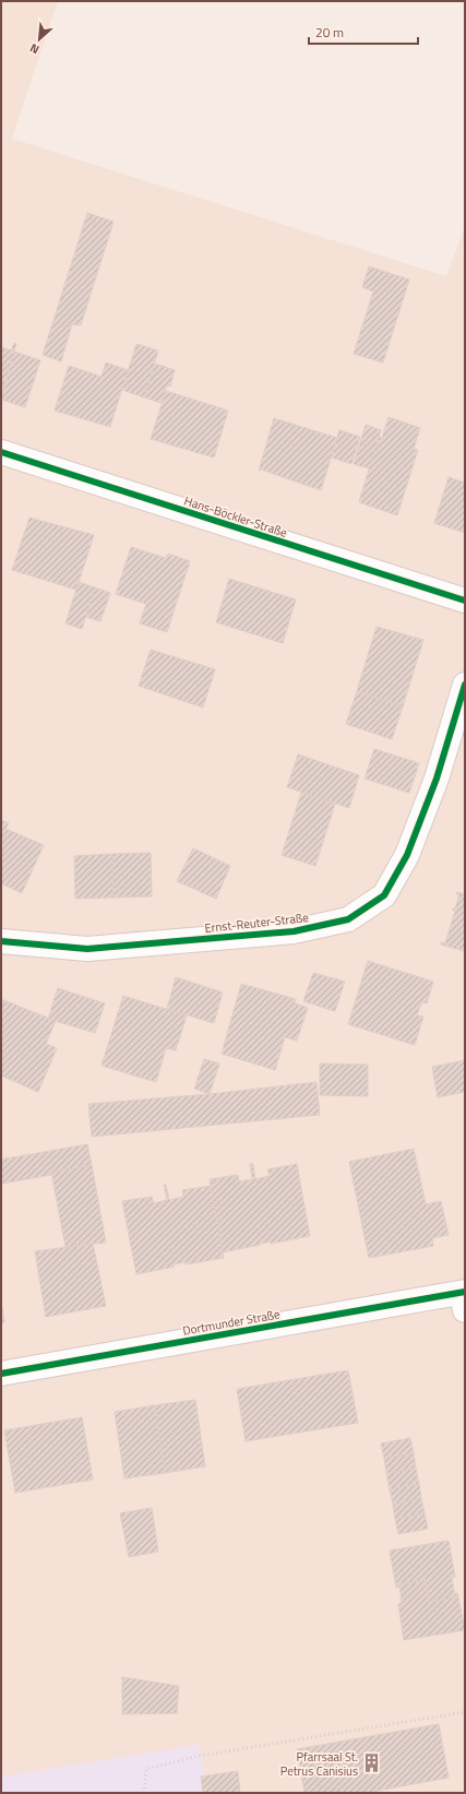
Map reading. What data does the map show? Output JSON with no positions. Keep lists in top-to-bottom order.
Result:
{
  "streets": {
    "street": ["Hans-Böckler-Straße", "Ernst-Reuter-Straße", "Dortmunder Straße"]
  },
  "places": {
    "building": ["Pfarrsaal St. Petrus Canisius"]
  },
  "scale_bar": "20 m",
  "north": "bottom left"
}
